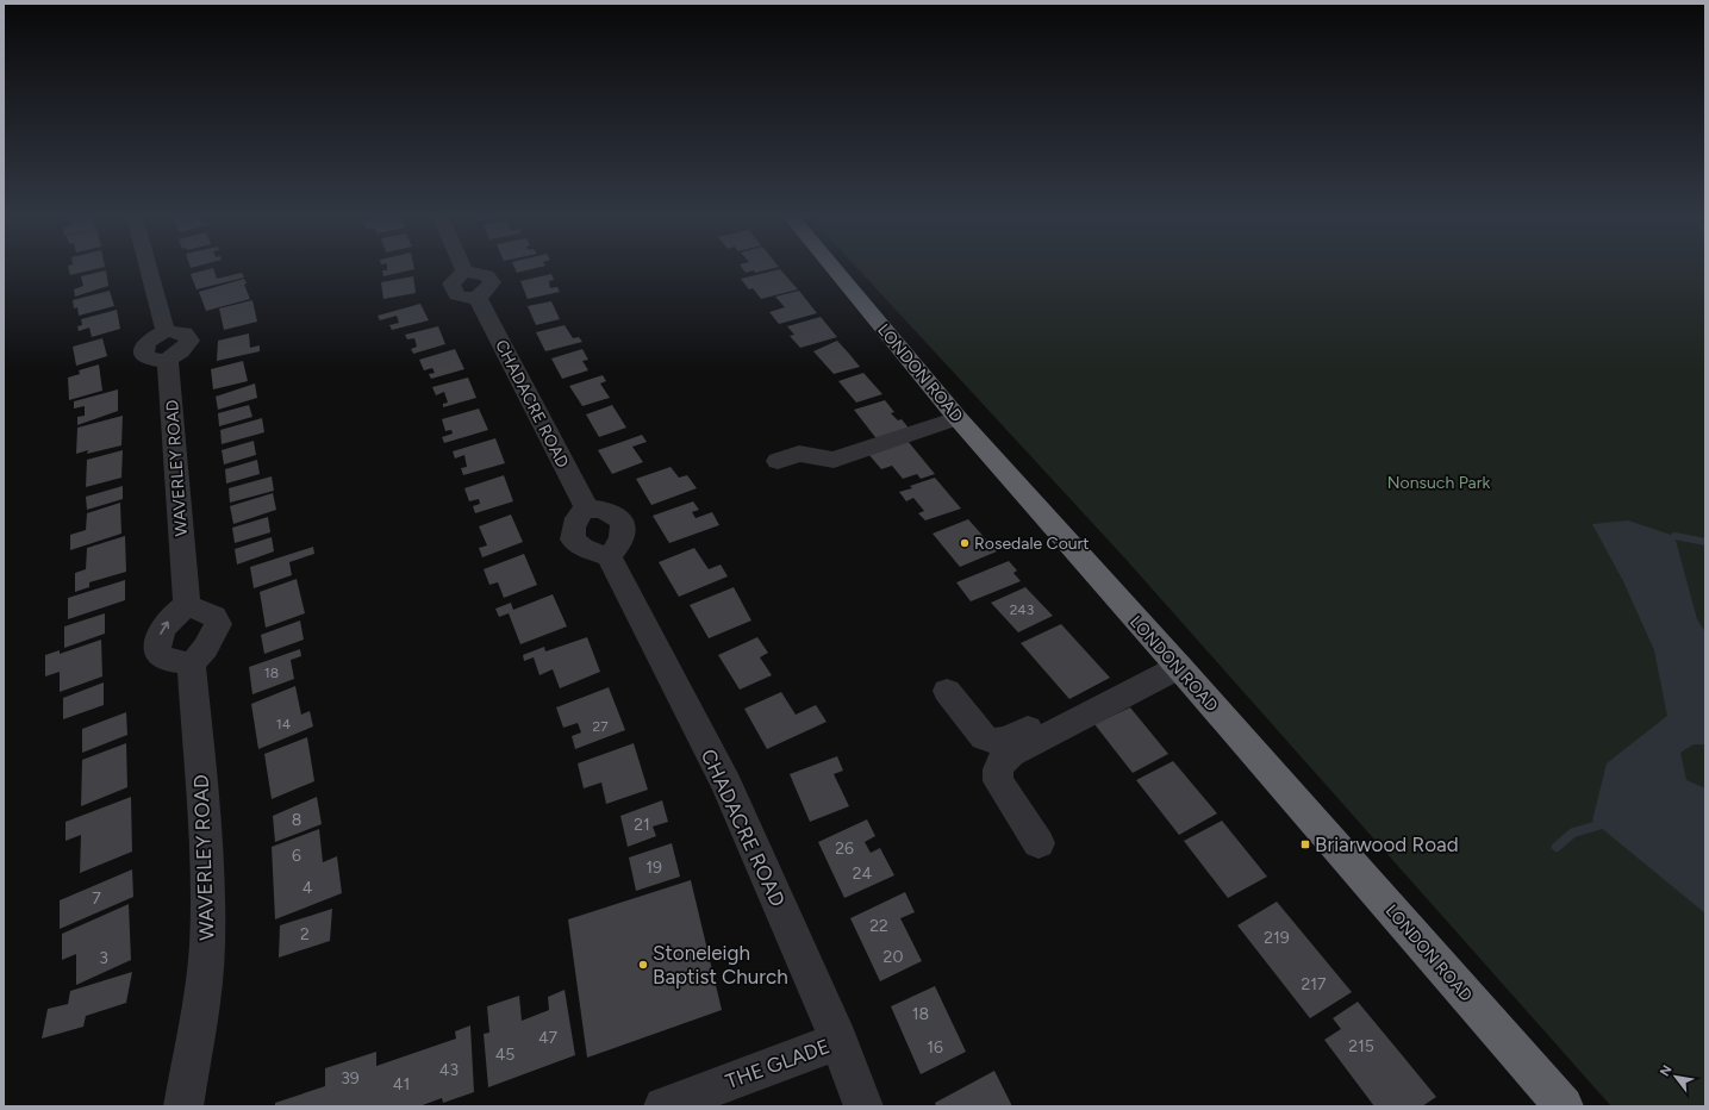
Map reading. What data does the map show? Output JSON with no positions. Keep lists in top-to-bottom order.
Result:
{
  "streets": {
    "highway": ["LONDON ROAD"],
    "street": ["CHADACRE ROAD", "WAVERLEY ROAD", "THE GLADE"]
  },
  "crossings": [
    ["CHADACRE ROAD", "THE GLADE"]
  ],
  "parks": ["Nonsuch Park"],
  "places": {
    "other": ["Rosedale Court", "Stoneleigh Baptist Church"],
    "transit": ["Briarwood Road"]
  },
  "house_numbers": [
    "243",
    "18",
    "14",
    "27",
    "8",
    "21",
    "26",
    "6",
    "19",
    "24",
    "4",
    "7",
    "22",
    "2",
    "219",
    "20",
    "3",
    "217",
    "18",
    "47",
    "215",
    "16",
    "45",
    "43",
    "39",
    "41"
  ],
  "north": "top left"
}
